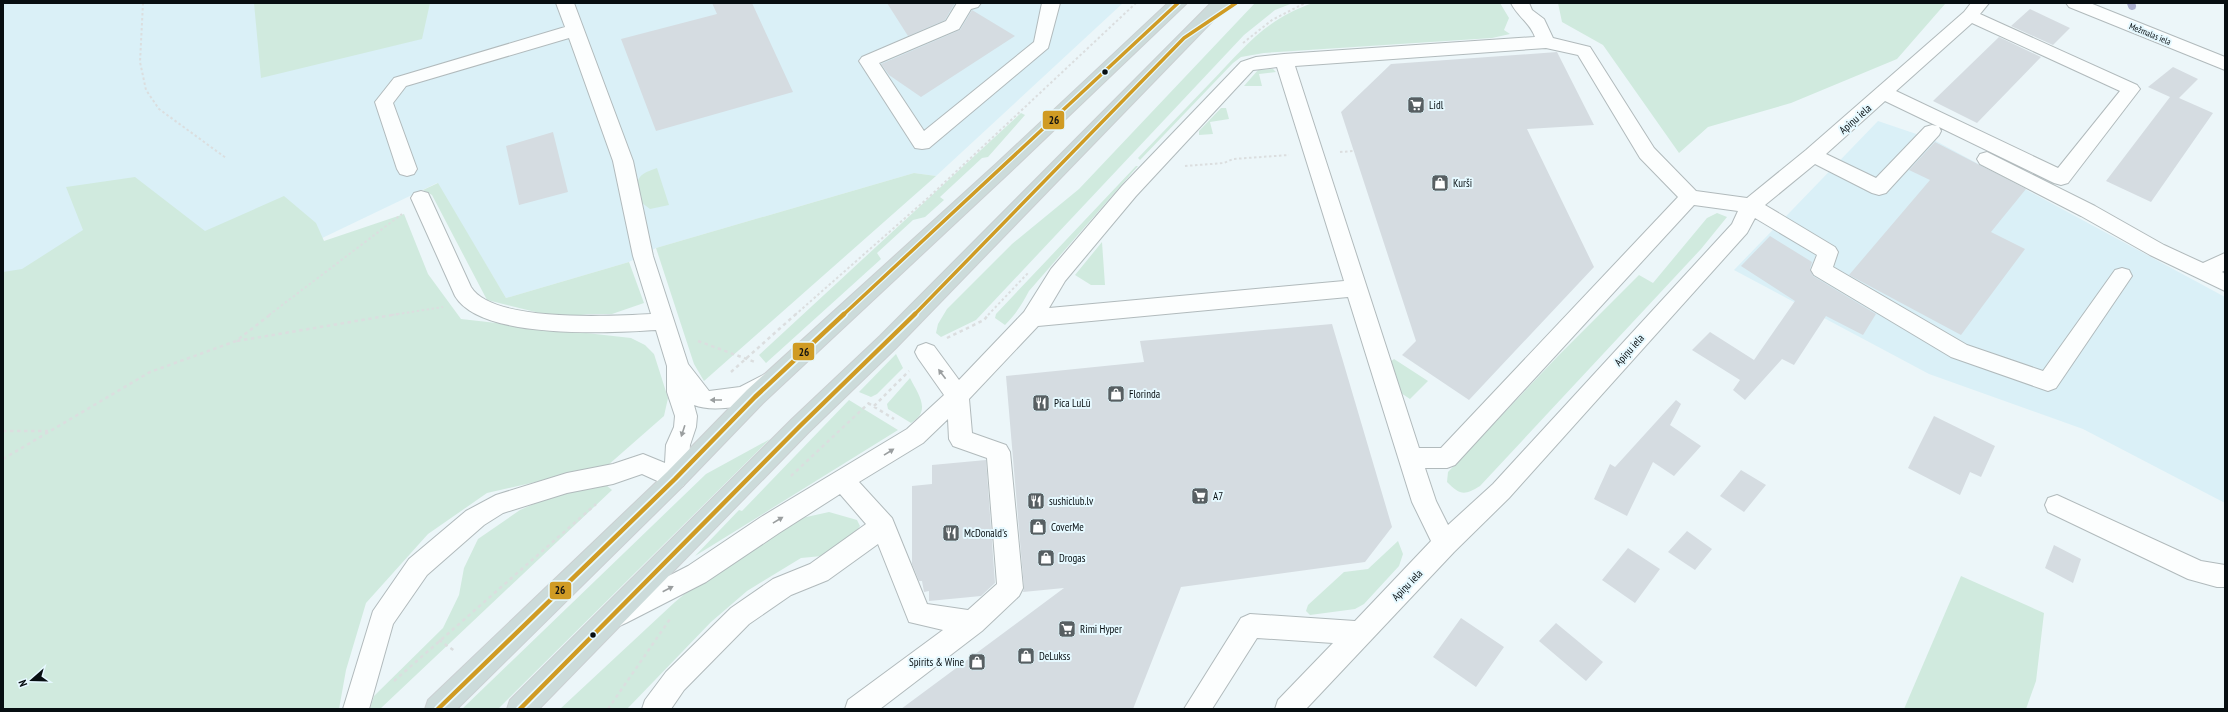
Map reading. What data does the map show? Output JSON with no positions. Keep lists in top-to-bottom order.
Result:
{
  "streets": {
    "street": ["Mežmalas iela", "Apiņu iela"]
  },
  "places": {
    "supermarket": ["Lidl", "A7", "Rimi Hyper"],
    "shop": [
      "Kurši",
      "Florinda",
      "CoverMe",
      "Drogas",
      "DeLukss",
      "Spirits & Wine"
    ],
    "restaurant": ["Pica LuLū", "sushiclub.lv", "McDonald's"]
  },
  "lines": ["transit line 26"],
  "north": "left"
}
